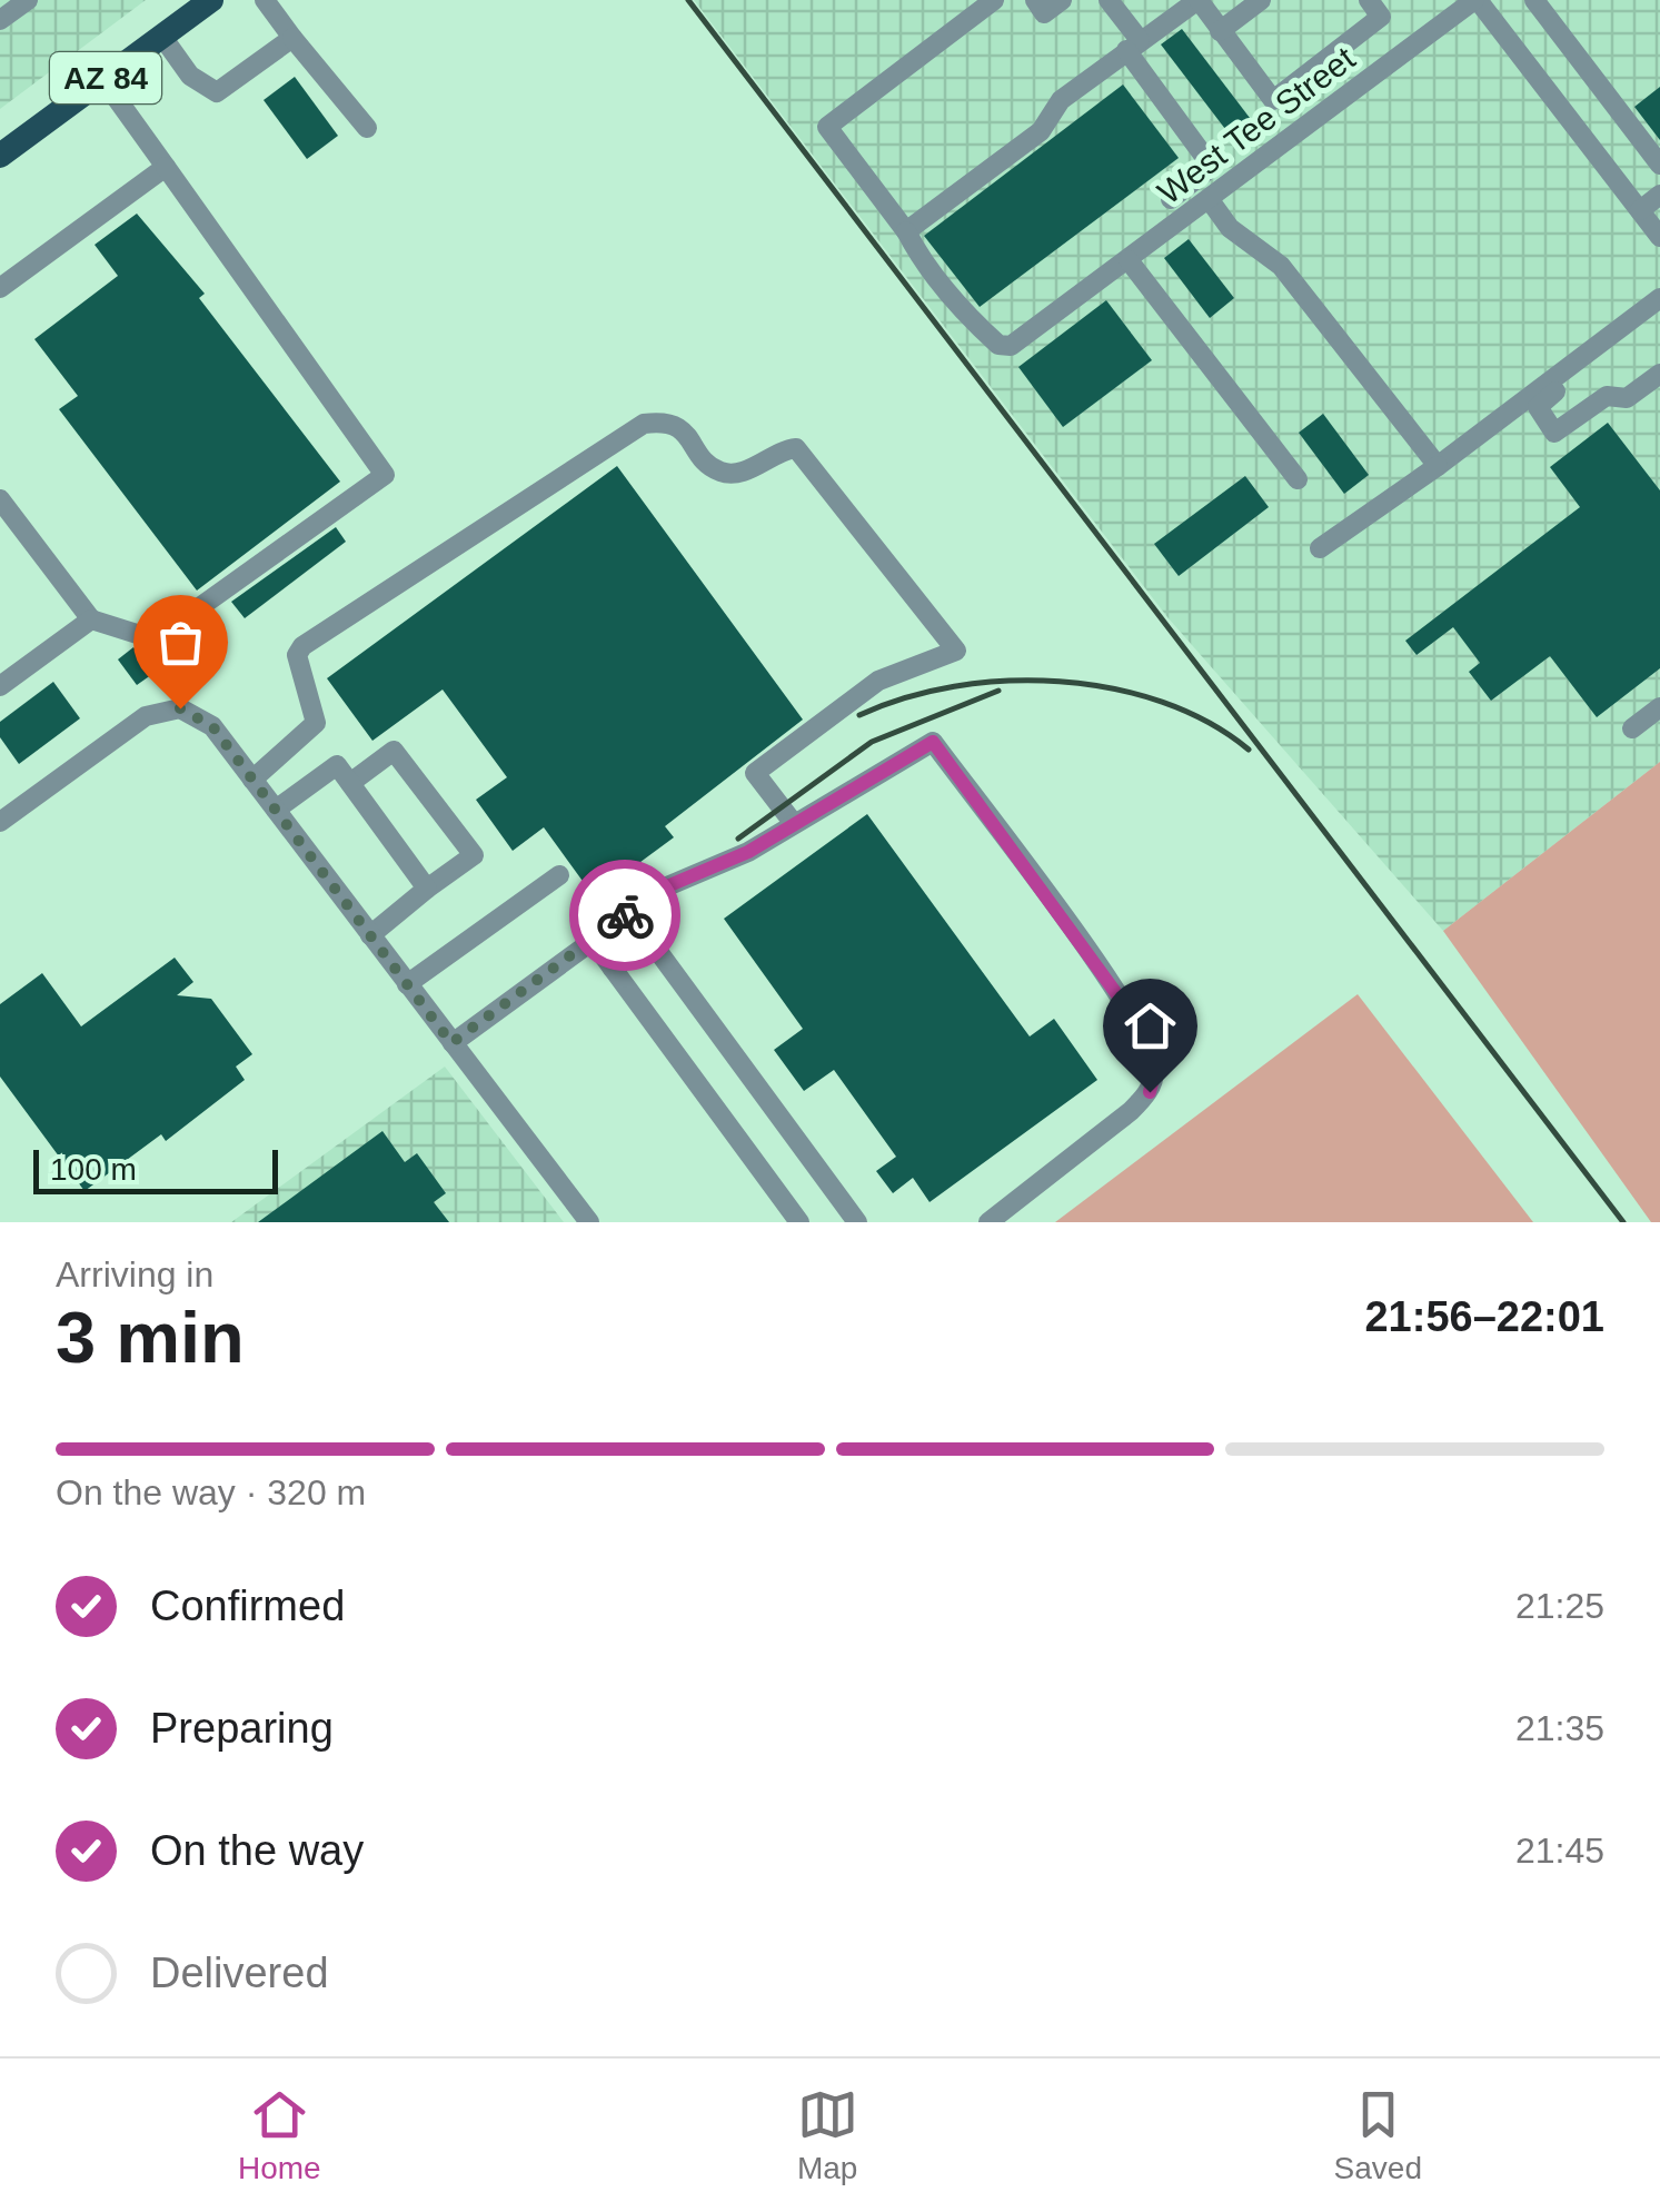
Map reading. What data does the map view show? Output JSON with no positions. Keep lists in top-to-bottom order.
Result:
{
  "streets": {
    "main road": ["AZ 84"],
    "street": ["West Tee Street"]
  },
  "scale_bar": "100 m",
  "page": {
    "scale": "100 m",
    "heading": ["3 min", "Arriving in", "21:56–22:01"],
    "bar": "On the way · 320 m",
    "list": [
      ["Confirmed", "21:25"],
      ["Preparing", "21:35"],
      ["On the way", "21:45"],
      "Delivered"
    ],
    "tabs": ["Home", "Map", "Saved"]
  }
}
